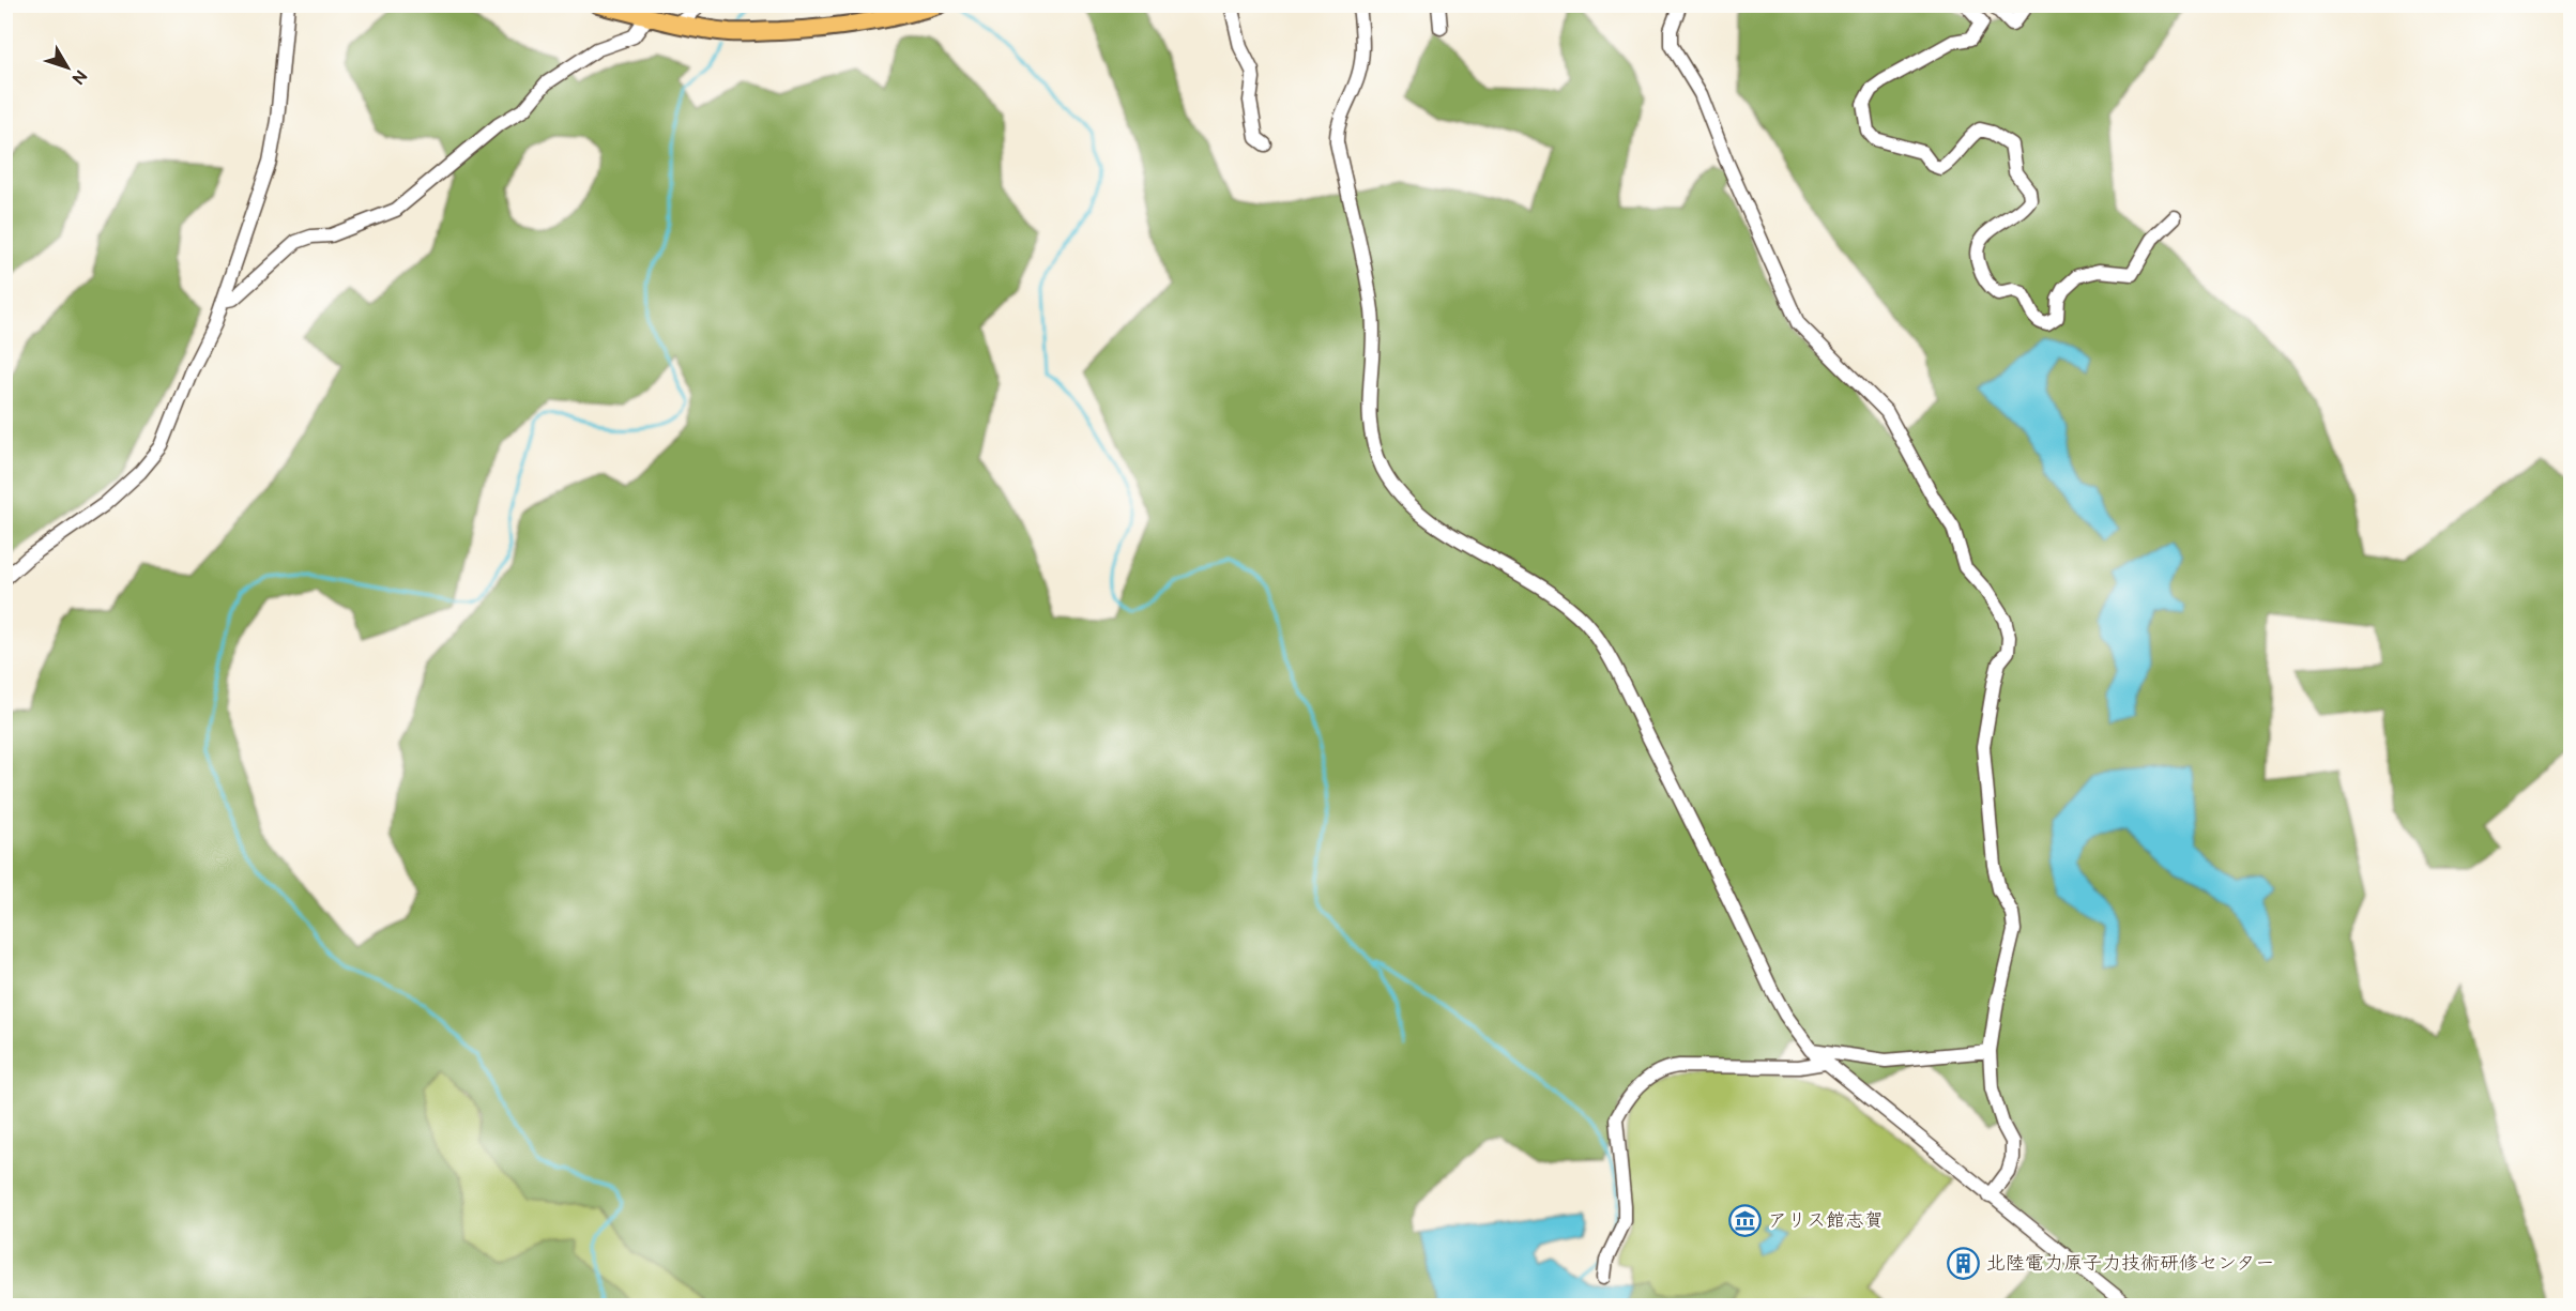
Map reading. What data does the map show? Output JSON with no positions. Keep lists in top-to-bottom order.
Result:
{
  "places": {
    "museum": ["アリス館志賀"],
    "building": ["北陸電力原子力技術研修センター"]
  },
  "north": "bottom right"
}
